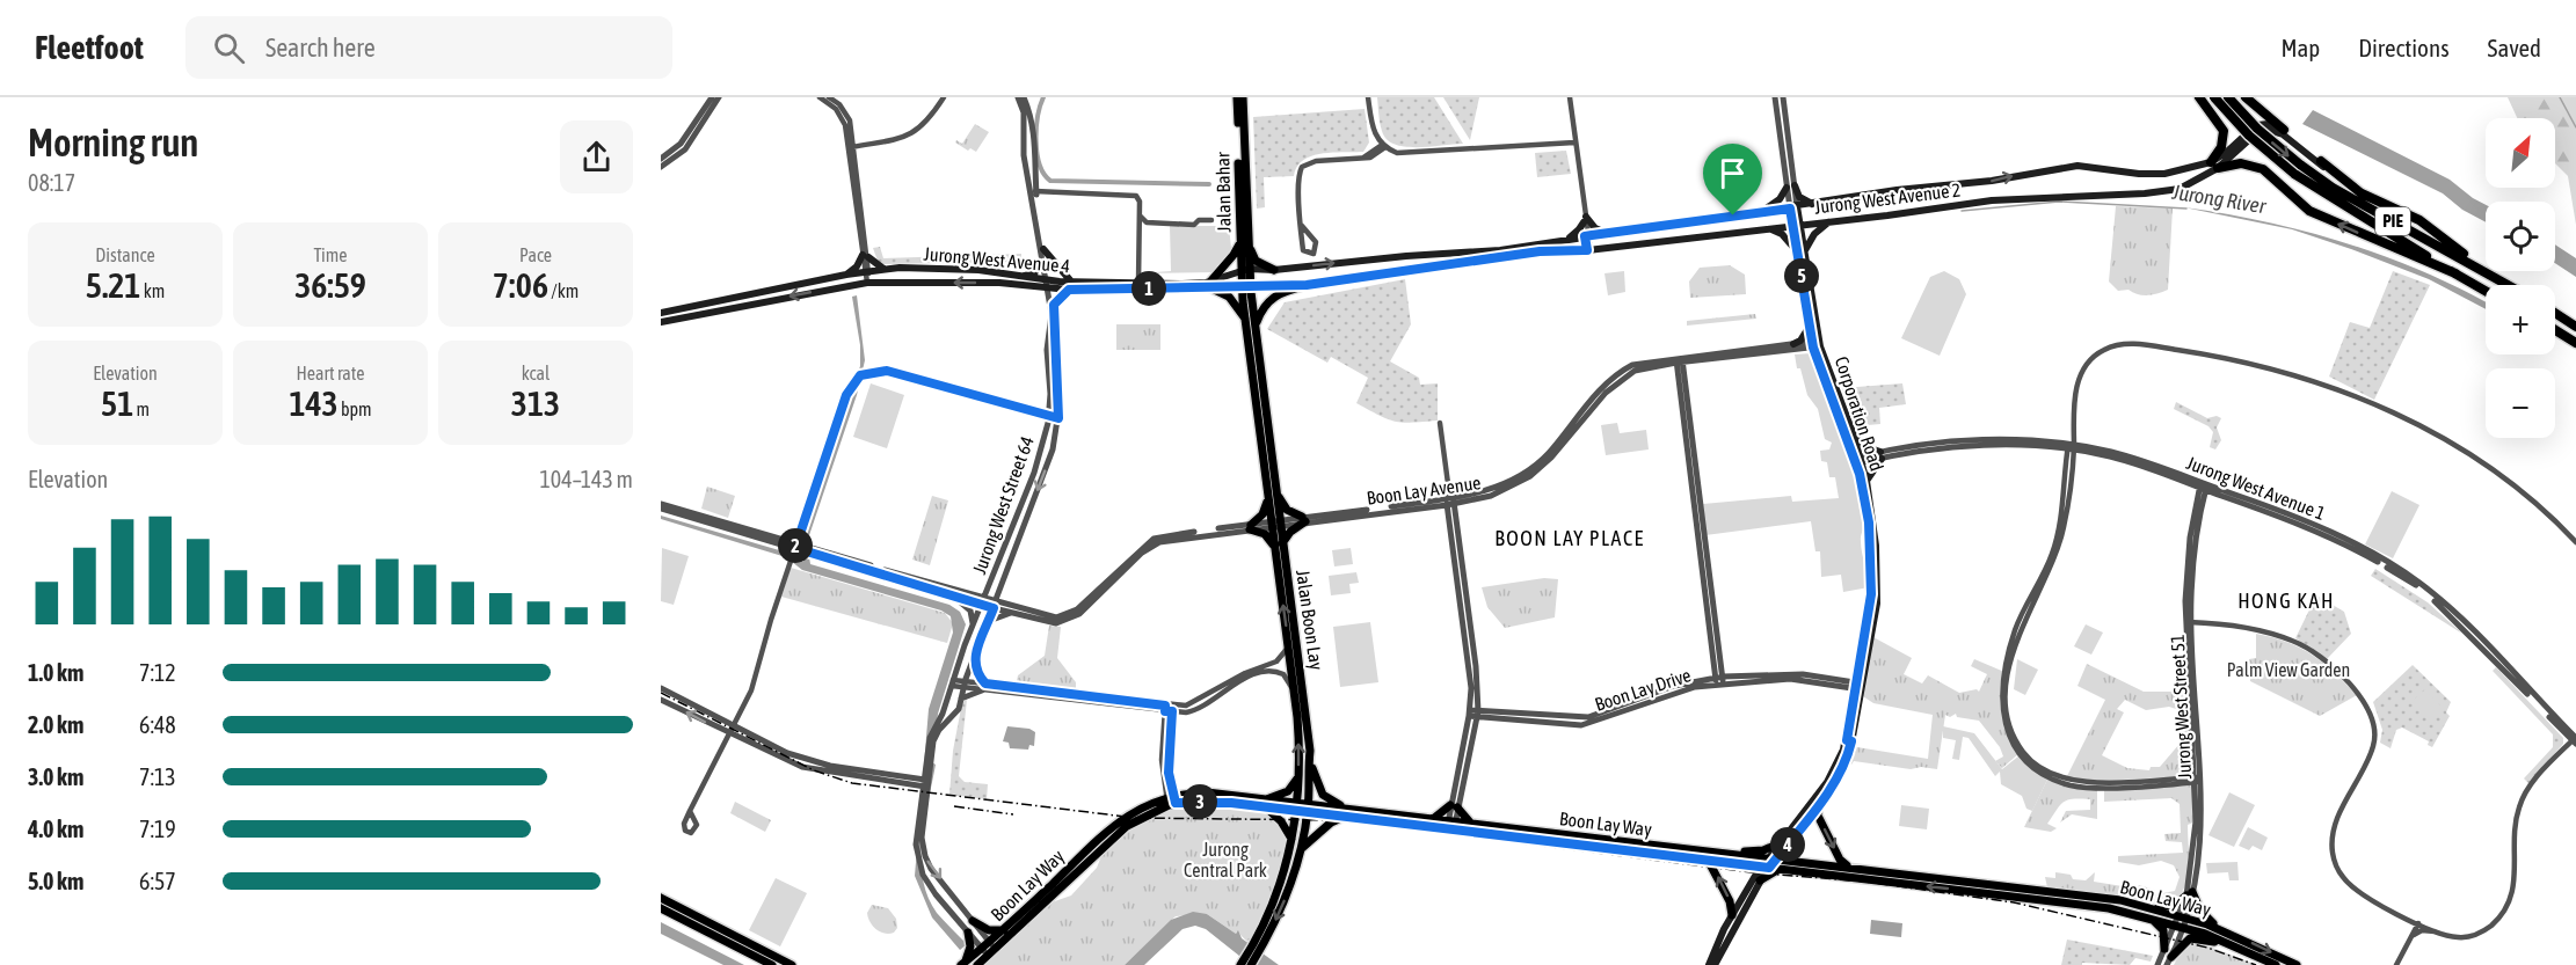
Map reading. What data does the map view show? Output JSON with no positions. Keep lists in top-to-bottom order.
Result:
{
  "streets": {
    "highway": ["PIE"],
    "main road": [
      "Jalan Bahar",
      "Jurong West Avenue 2",
      "Jurong West Avenue 4",
      "Corporation Road",
      "Jalan Boon Lay",
      "Boon Lay Way"
    ],
    "street": [
      "Jurong West Avenue 1",
      "Boon Lay Avenue",
      "Jurong West Street 64",
      "Boon Lay Drive",
      "Jurong West Street 51"
    ]
  },
  "crossings": [
    ["Jalan Bahar", "Jurong West Avenue 2"],
    ["Jalan Bahar", "Jurong West Avenue 4"],
    ["Jalan Bahar", "Jalan Boon Lay"],
    ["Jurong West Avenue 2", "Jurong West Avenue 4"],
    ["Jurong West Avenue 2", "Corporation Road"],
    ["Jurong West Avenue 2", "Jalan Boon Lay"],
    ["Jurong West Avenue 4", "Jurong West Street 64"],
    ["Jurong West Avenue 4", "Jalan Boon Lay"],
    ["Corporation Road", "Jurong West Avenue 1"],
    ["Corporation Road", "Boon Lay Avenue"],
    ["Corporation Road", "Boon Lay Drive"],
    ["Corporation Road", "Boon Lay Way"],
    ["Jurong West Avenue 1", "Jurong West Street 51"],
    ["Boon Lay Avenue", "Jurong West Street 64"],
    ["Boon Lay Avenue", "Jalan Boon Lay"],
    ["Jurong West Street 64", "Boon Lay Way"],
    ["Jalan Boon Lay", "Boon Lay Way"],
    ["Jurong West Street 51", "Boon Lay Way"]
  ],
  "districts": ["BOON LAY PLACE", "HONG KAH"],
  "water": ["Jurong River"],
  "parks": ["Palm View Garden", "Jurong Central Park"],
  "north": "top right",
  "page": {
    "header": "Fleetfoot",
    "search": "Search here",
    "nav": ["Map", "Directions", "Saved"],
    "heading": ["Morning run", "08:17"],
    "map_buttons": ["+", "−"],
    "stats": [
      ["Distance", "5.21 km"],
      ["Time", "36:59"],
      ["Pace", "7:06 /km"],
      ["Elevation", "51 m"],
      ["Heart rate", "143 bpm"],
      ["kcal", "313"]
    ],
    "pins": [
      "5",
      "1",
      "2",
      "3",
      "4"
    ],
    "chart": ["Elevation", "104–143 m"],
    "list": [
      {
        "name": "1.0 km",
        "note": "7:12"
      },
      {
        "name": "2.0 km",
        "note": "6:48"
      },
      {
        "name": "3.0 km",
        "note": "7:13"
      },
      {
        "name": "4.0 km",
        "note": "7:19"
      },
      {
        "name": "5.0 km",
        "note": "6:57"
      }
    ]
  }
}
